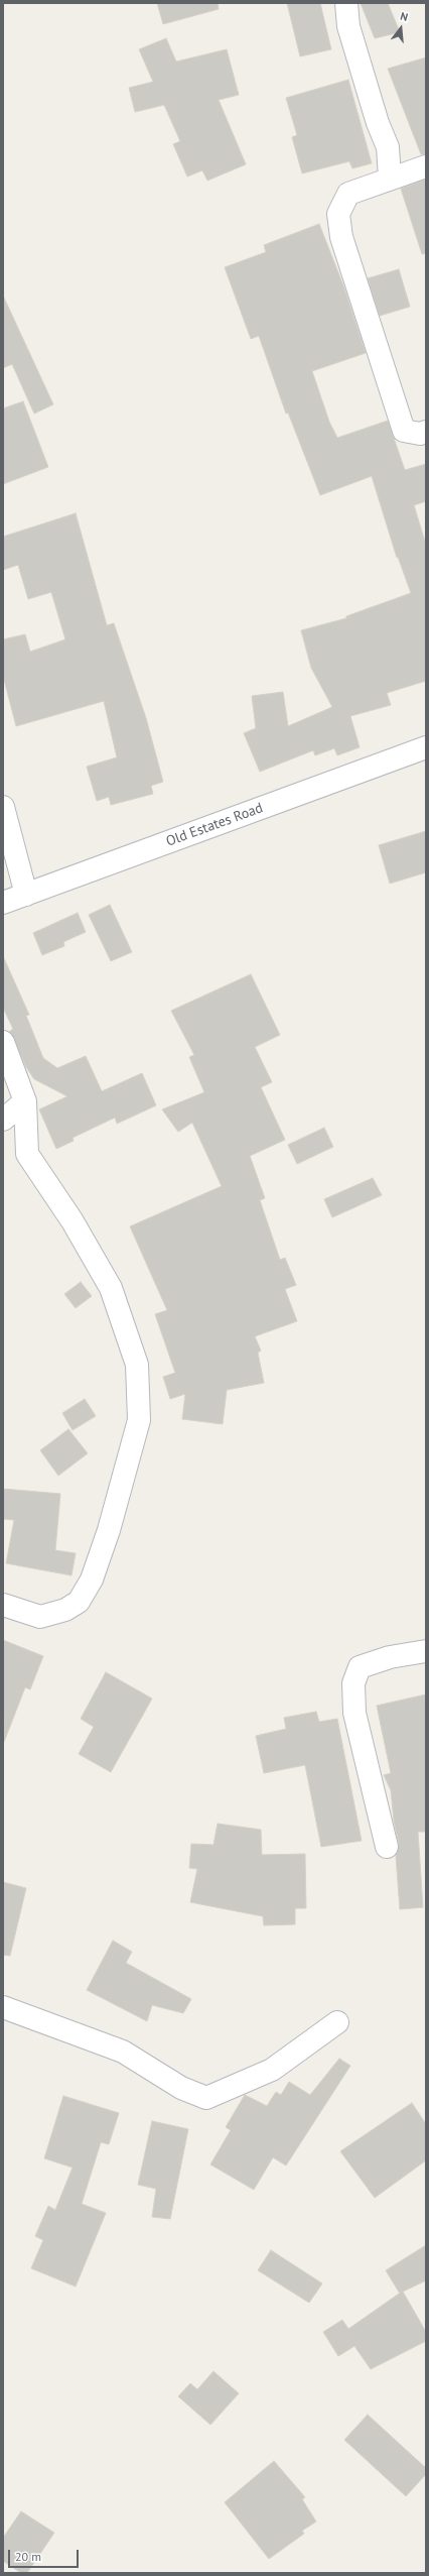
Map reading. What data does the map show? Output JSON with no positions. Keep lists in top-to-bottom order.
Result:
{
  "streets": {
    "street": ["Old Estates Road"]
  },
  "scale_bar": "20 m",
  "north": "top"
}
